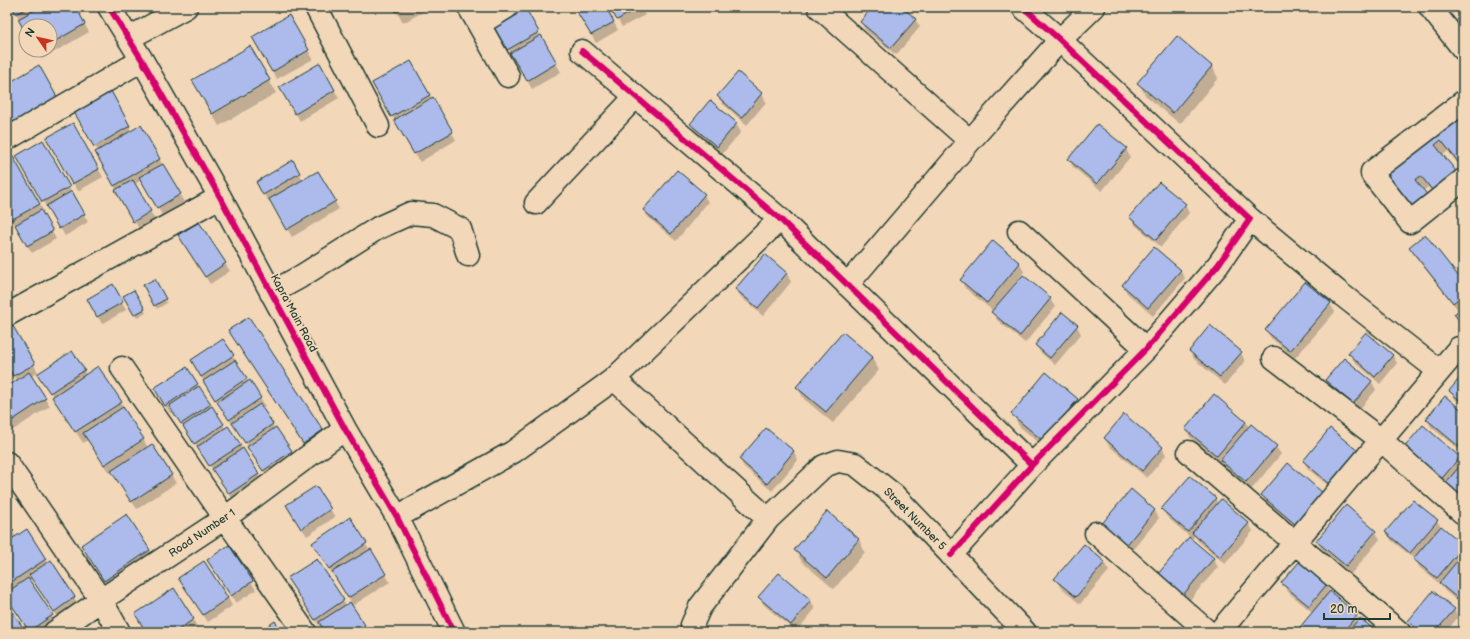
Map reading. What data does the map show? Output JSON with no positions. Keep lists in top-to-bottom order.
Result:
{
  "streets": {
    "street": ["Kapra Main Road", "Street Number 5", "Road Number 1"]
  },
  "crossings": [
    ["Kapra Main Road", "Road Number 1"]
  ],
  "scale_bar": "20 m",
  "north": "top left"
}
